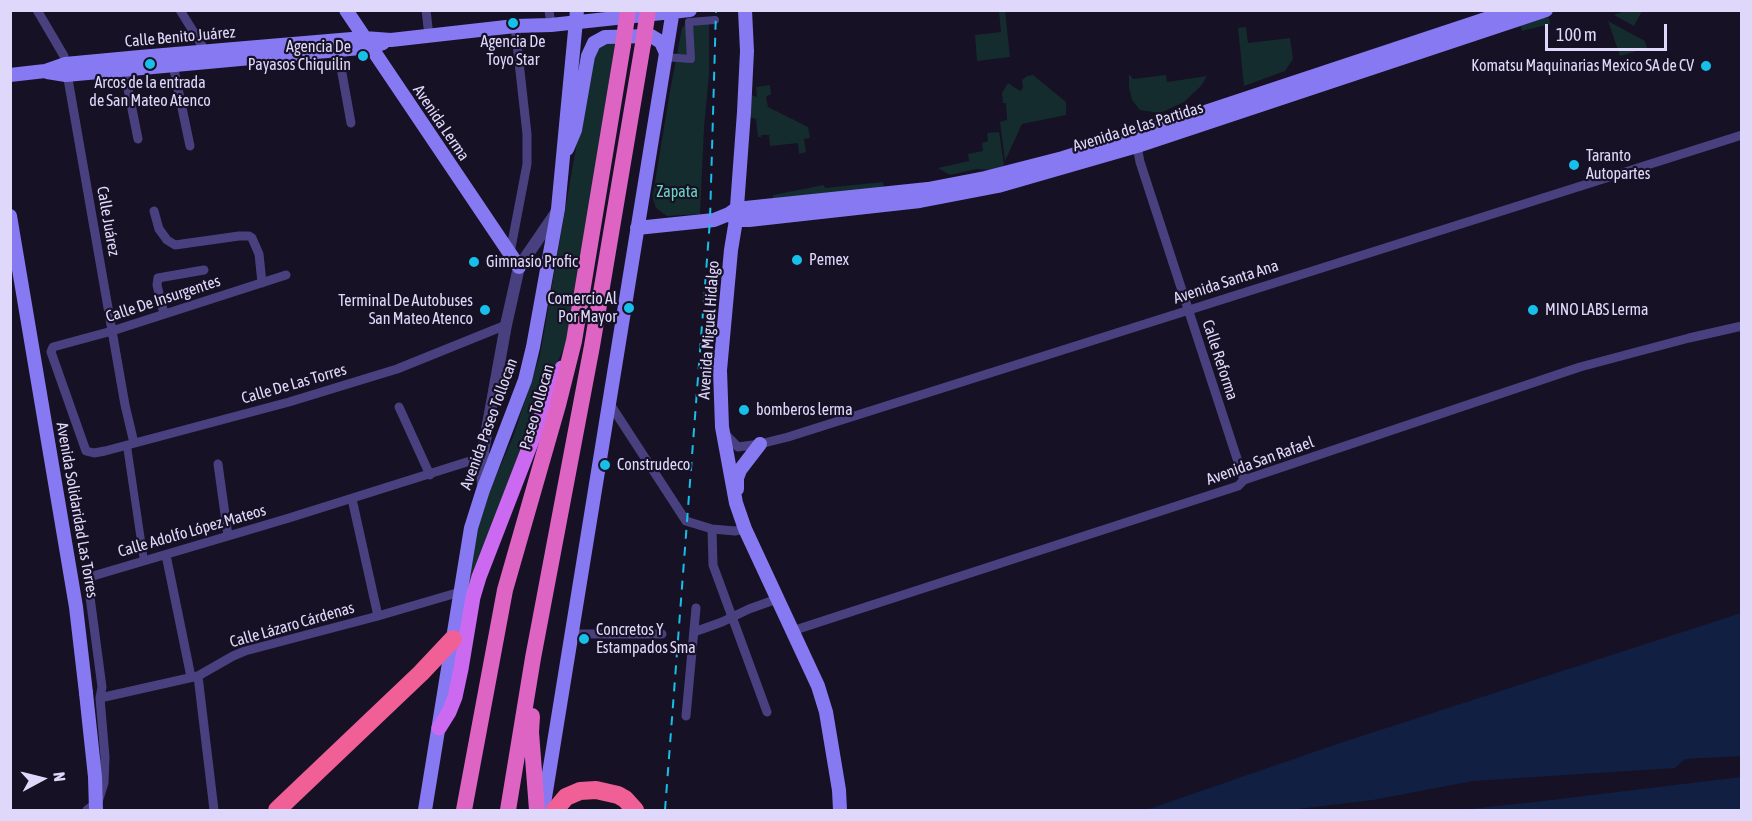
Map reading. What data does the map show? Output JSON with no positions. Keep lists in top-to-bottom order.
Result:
{
  "streets": {
    "highway": ["Paseo Tollocan"],
    "main road": [
      "Calle Benito Juárez",
      "Avenida Lerma",
      "Avenida de las Partidas",
      "Avenida Miguel Hidalgo",
      "Avenida Paseo Tollocan",
      "Avenida Solidaridad Las Torres"
    ],
    "street": [
      "Calle Juárez",
      "Avenida Santa Ana",
      "Calle De Insurgentes",
      "Calle Reforma",
      "Calle De Las Torres",
      "Avenida San Rafael",
      "Calle Adolfo López Mateos",
      "Calle Lázaro Cárdenas"
    ]
  },
  "crossings": [
    ["Calle Benito Juárez", "Avenida Lerma"],
    ["Calle Benito Juárez", "Calle Juárez"],
    ["Calle Benito Juárez", "Avenida Paseo Tollocan"],
    ["Avenida de las Partidas", "Avenida Miguel Hidalgo"],
    ["Avenida de las Partidas", "Calle Reforma"],
    ["Calle Juárez", "Calle De Insurgentes"],
    ["Calle Juárez", "Calle De Las Torres"],
    ["Avenida Santa Ana", "Avenida Miguel Hidalgo"],
    ["Avenida Santa Ana", "Calle Reforma"],
    ["Calle De Insurgentes", "Calle De Las Torres"],
    ["Avenida Miguel Hidalgo", "Avenida San Rafael"],
    ["Calle Reforma", "Avenida San Rafael"],
    ["Avenida Paseo Tollocan", "Calle Adolfo López Mateos"],
    ["Avenida Paseo Tollocan", "Calle Lázaro Cárdenas"],
    ["Calle Adolfo López Mateos", "Calle Lázaro Cárdenas"]
  ],
  "parks": ["Zapata"],
  "places": [
    "Agencia De Toyo Star",
    "Agencia De Payasos Chiquilin",
    "Arcos de la entrada de San Mateo Atenco",
    "Komatsu Maquinarias Mexico SA de CV",
    "Taranto Autopartes",
    "Pemex",
    "Gimnasio Profic",
    "Comercio Al Por Mayor",
    "Terminal De Autobuses San Mateo Atenco",
    "MINO LABS Lerma",
    "bomberos lerma",
    "Construdeco",
    "Concretos Y Estampados Sma"
  ],
  "scale_bar": "100 m",
  "north": "right"
}
